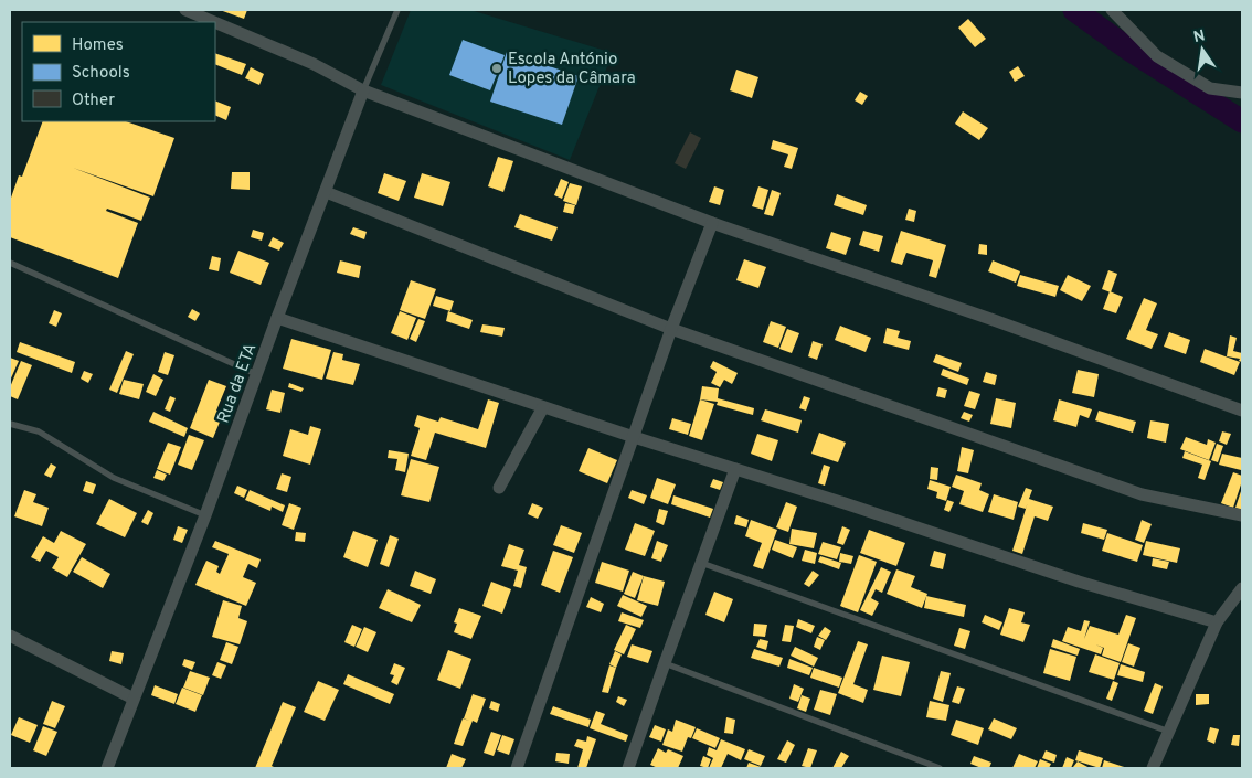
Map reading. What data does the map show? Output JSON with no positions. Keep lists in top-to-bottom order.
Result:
{
  "streets": {
    "street": ["Rua da ETA"]
  },
  "places": ["Escola António Lopes da Câmara"],
  "legend": ["Homes", "Schools", "Other"],
  "north": "top"
}
